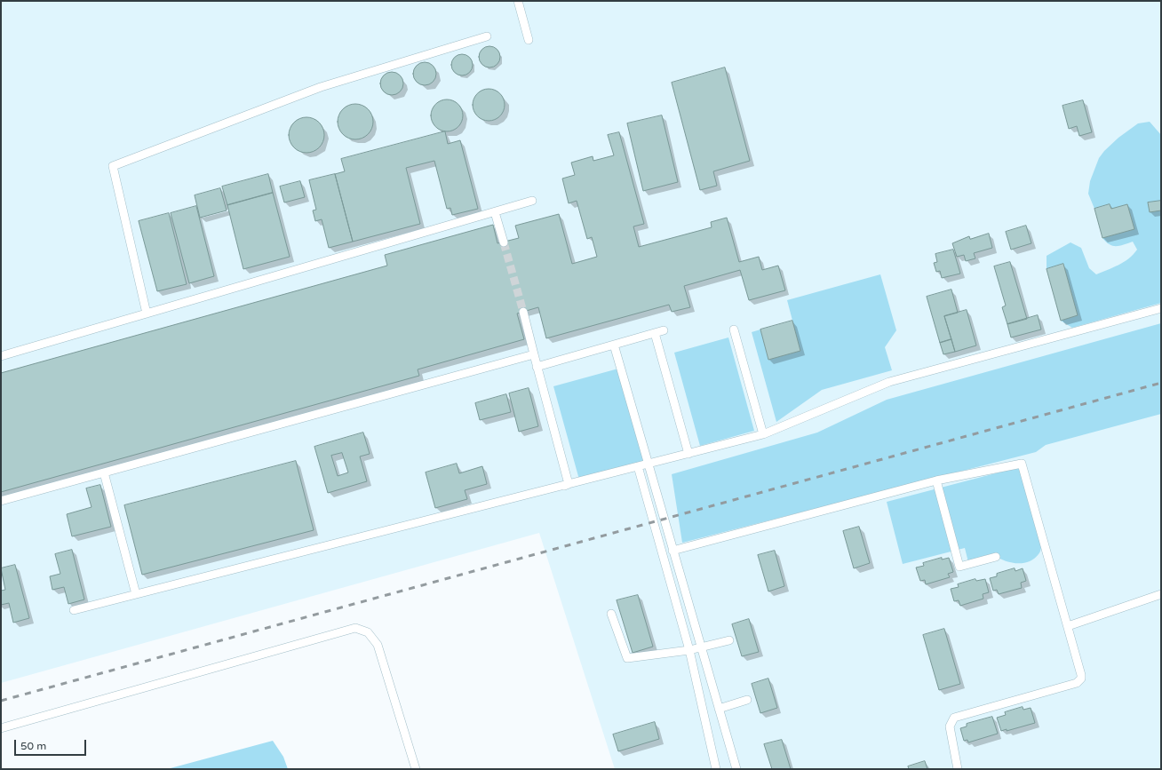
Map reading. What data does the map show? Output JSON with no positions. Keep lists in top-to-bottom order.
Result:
{
  "scale_bar": "50 m"
}
